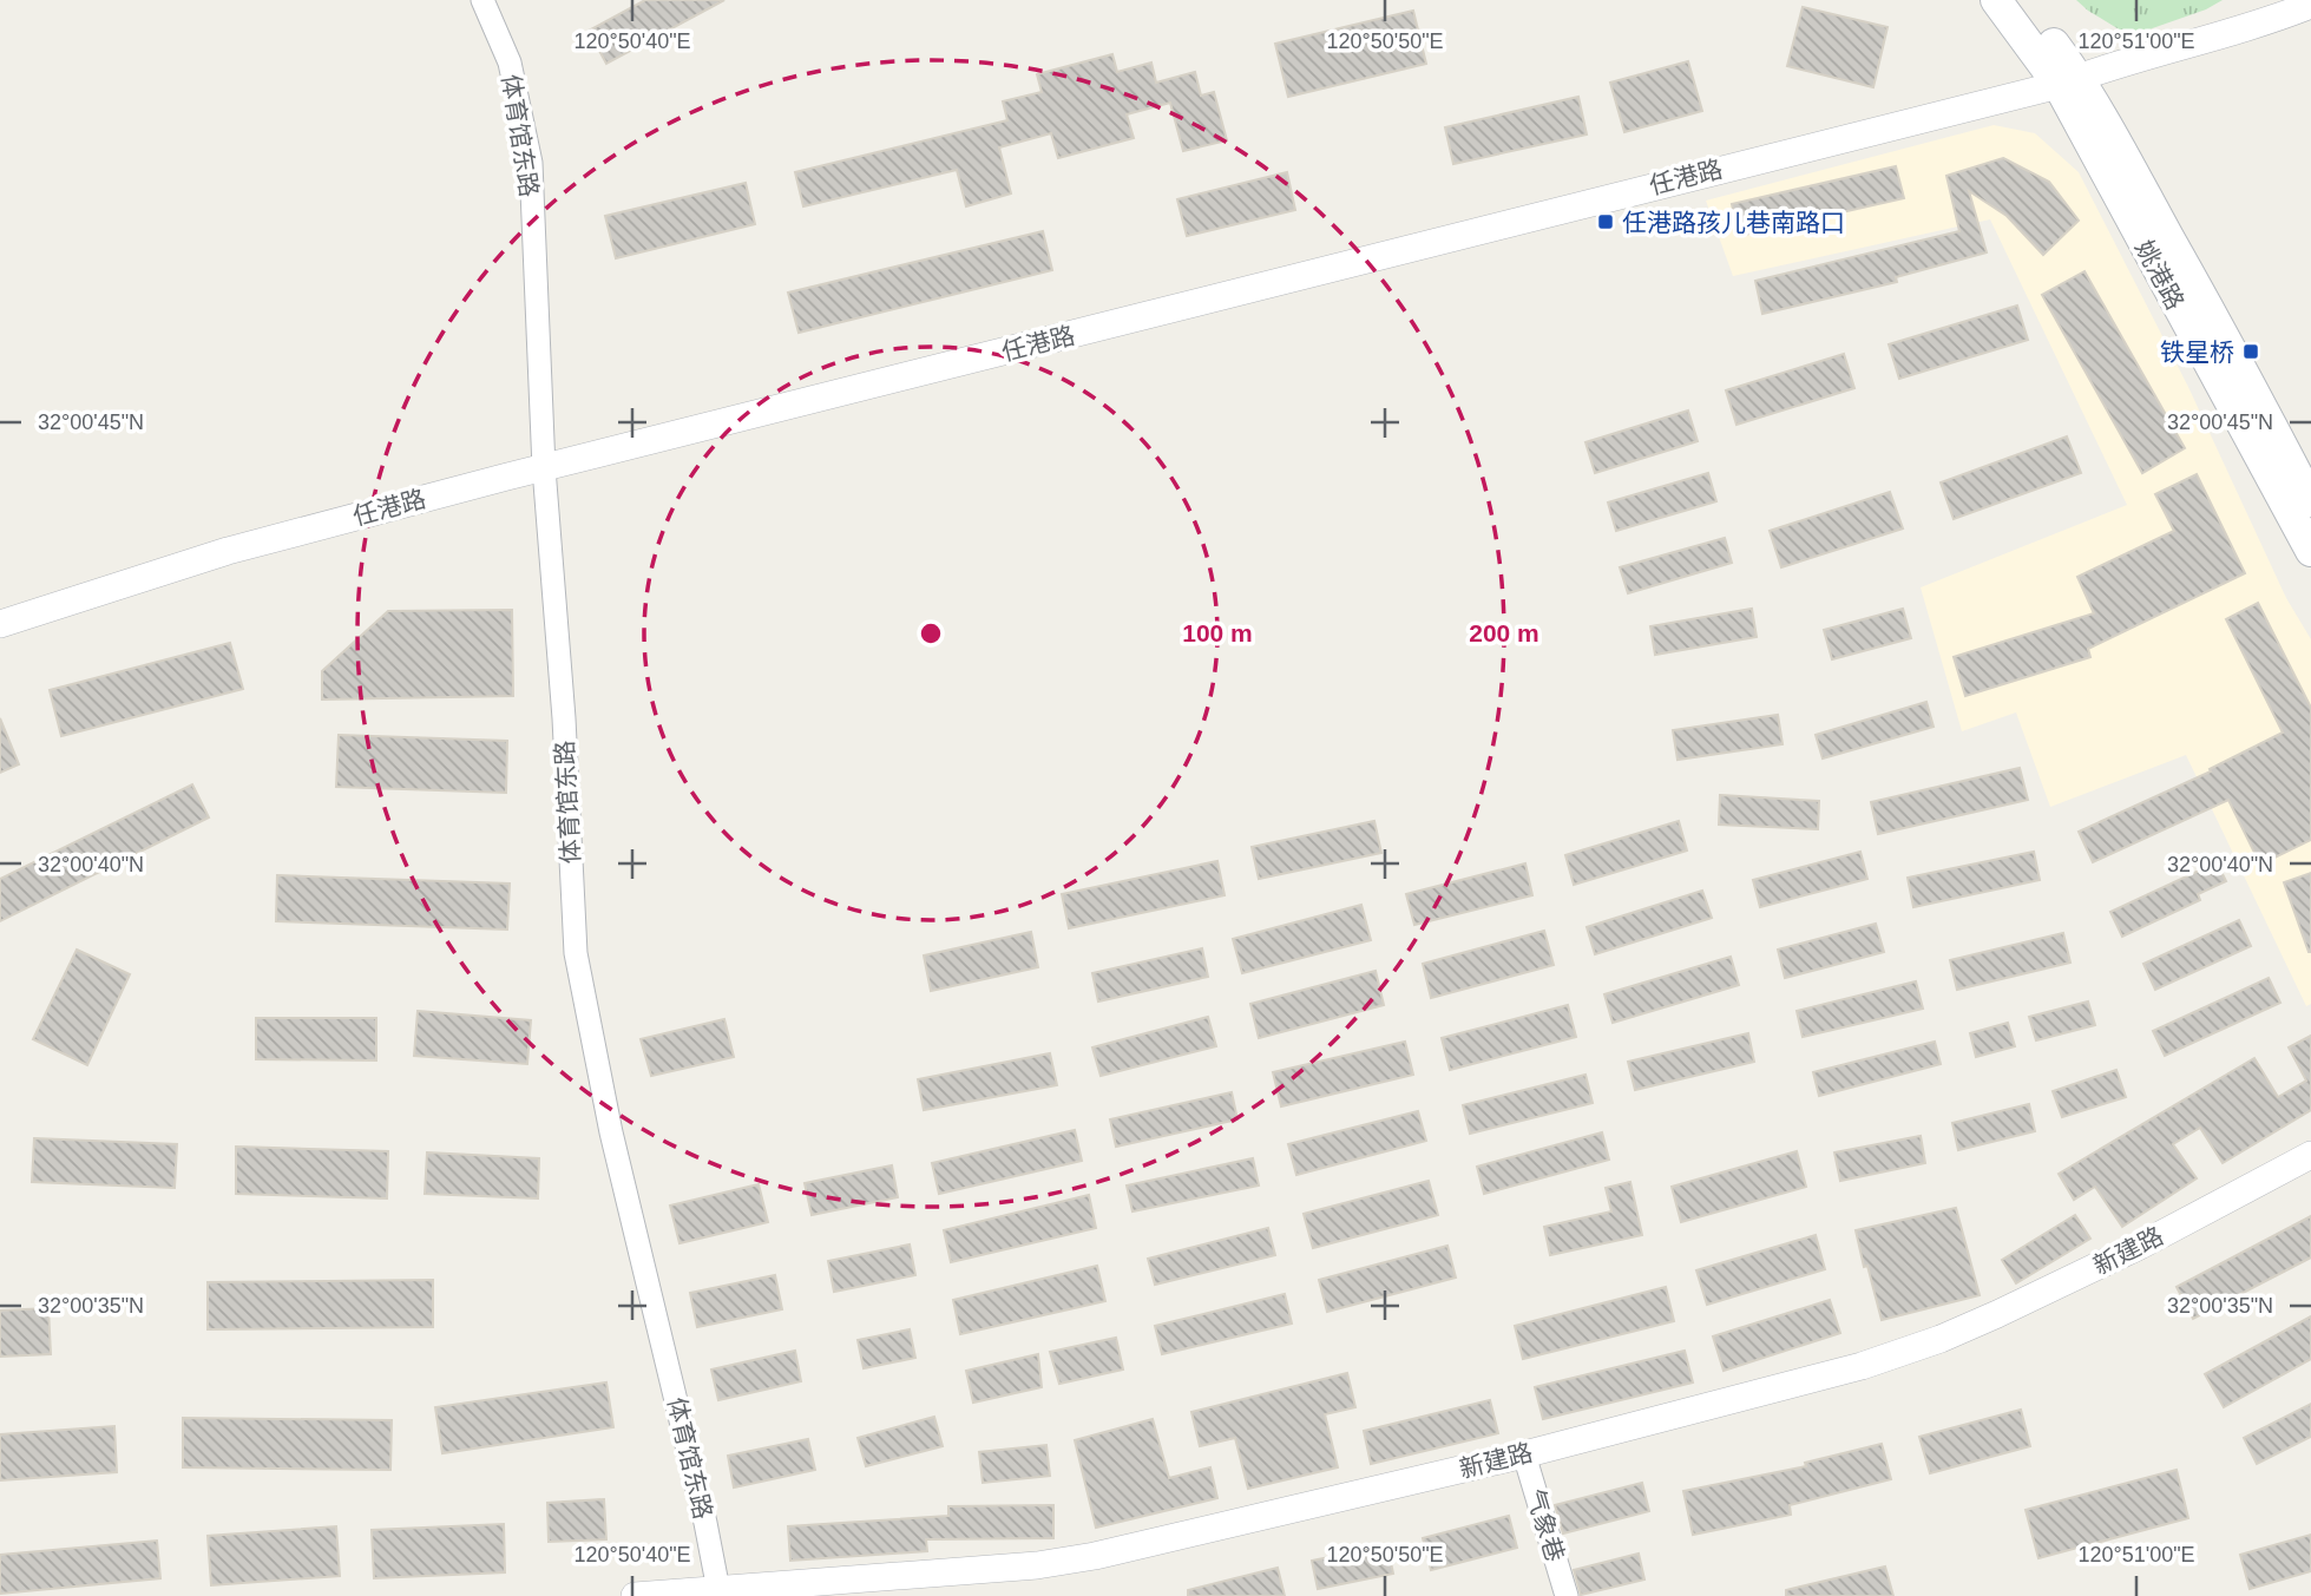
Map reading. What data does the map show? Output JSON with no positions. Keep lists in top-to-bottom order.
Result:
{
  "streets": {
    "main road": ["姚港路"],
    "street": [
      "体育馆东路",
      "任港路",
      "新建路",
      "气象巷"
    ]
  },
  "crossings": [
    ["体育馆东路", "任港路"],
    ["体育馆东路", "新建路"],
    ["任港路", "姚港路"],
    ["新建路", "气象巷"]
  ],
  "places": {
    "transit": ["任港路孩儿巷南路口", "铁星桥"]
  },
  "coordinates": [
    "120°50'40\"E",
    "120°50'50\"E",
    "120°51'00\"E",
    "32°00'45\"N",
    "32°00'40\"N",
    "32°00'35\"N"
  ],
  "rings": ["100 m", "200 m"]
}
